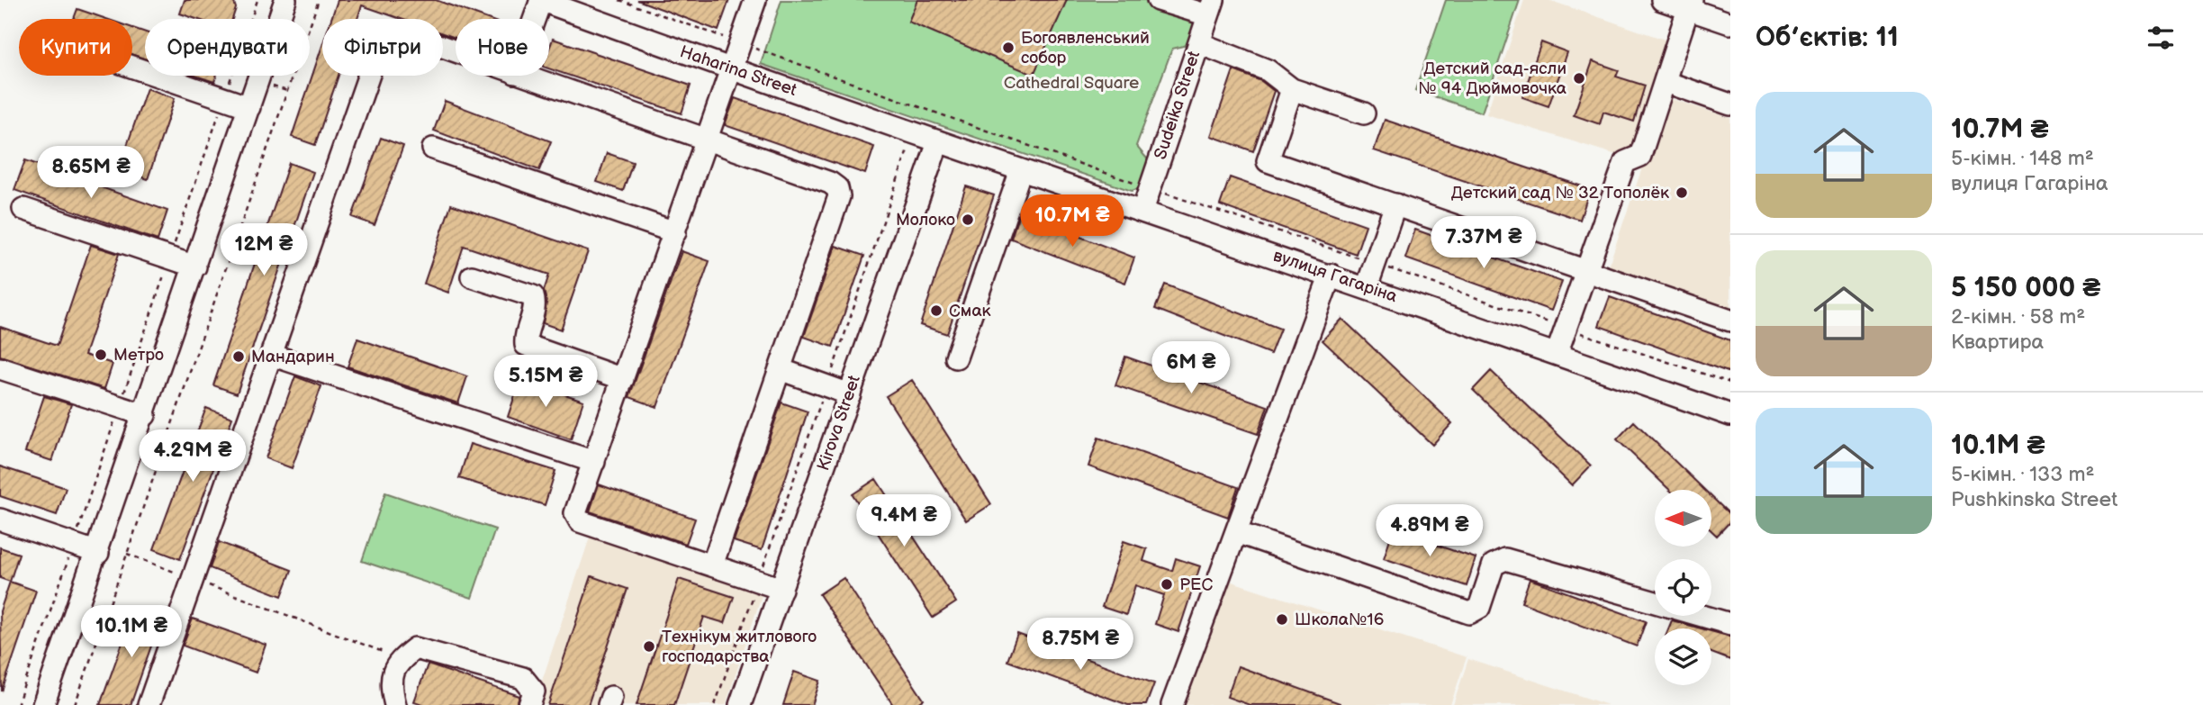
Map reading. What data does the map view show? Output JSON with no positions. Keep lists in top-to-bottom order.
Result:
{
  "streets": {
    "street": [
      "Haharina Street",
      "Sudeika Street",
      "вулиця Гагаріна",
      "Kirova Street"
    ]
  },
  "crossings": [
    ["Haharina Street", "вулиця Гагаріна"],
    ["Haharina Street", "Kirova Street"],
    ["Sudeika Street", "вулиця Гагаріна"],
    ["вулиця Гагаріна", "Kirova Street"]
  ],
  "parks": ["Cathedral Square"],
  "places": [
    "Богоявленський собор",
    "Детский сад-ясли № 94 Дюймовочка",
    "Детский сад № 32 Тополёк",
    "Молоко",
    "Смак",
    "Метро",
    "Мандарин",
    "РЕС",
    "Школа№16",
    "Технікум житлового господарства"
  ],
  "north": "left",
  "page": {
    "heading": "Об’єктів: 11",
    "chip": [
      "Купити",
      "Орендувати",
      "Фільтри",
      "Нове"
    ],
    "list": [
      {
        "name": "10.7M ₴",
        "note": "5-кімн. · 148 m² · вулиця Гагаріна"
      },
      {
        "name": "5 150 000 ₴",
        "note": "2-кімн. · 58 m² · Квартира"
      },
      {
        "name": "10.1M ₴",
        "note": "5-кімн. · 133 m² · Pushkinska Street"
      }
    ],
    "price": [
      "8.65M ₴",
      "10.7M ₴",
      "7.37M ₴",
      "12M ₴",
      "6M ₴",
      "5.15M ₴",
      "4.29M ₴",
      "9.4M ₴",
      "4.89M ₴",
      "10.1M ₴",
      "8.75M ₴"
    ]
  }
}
